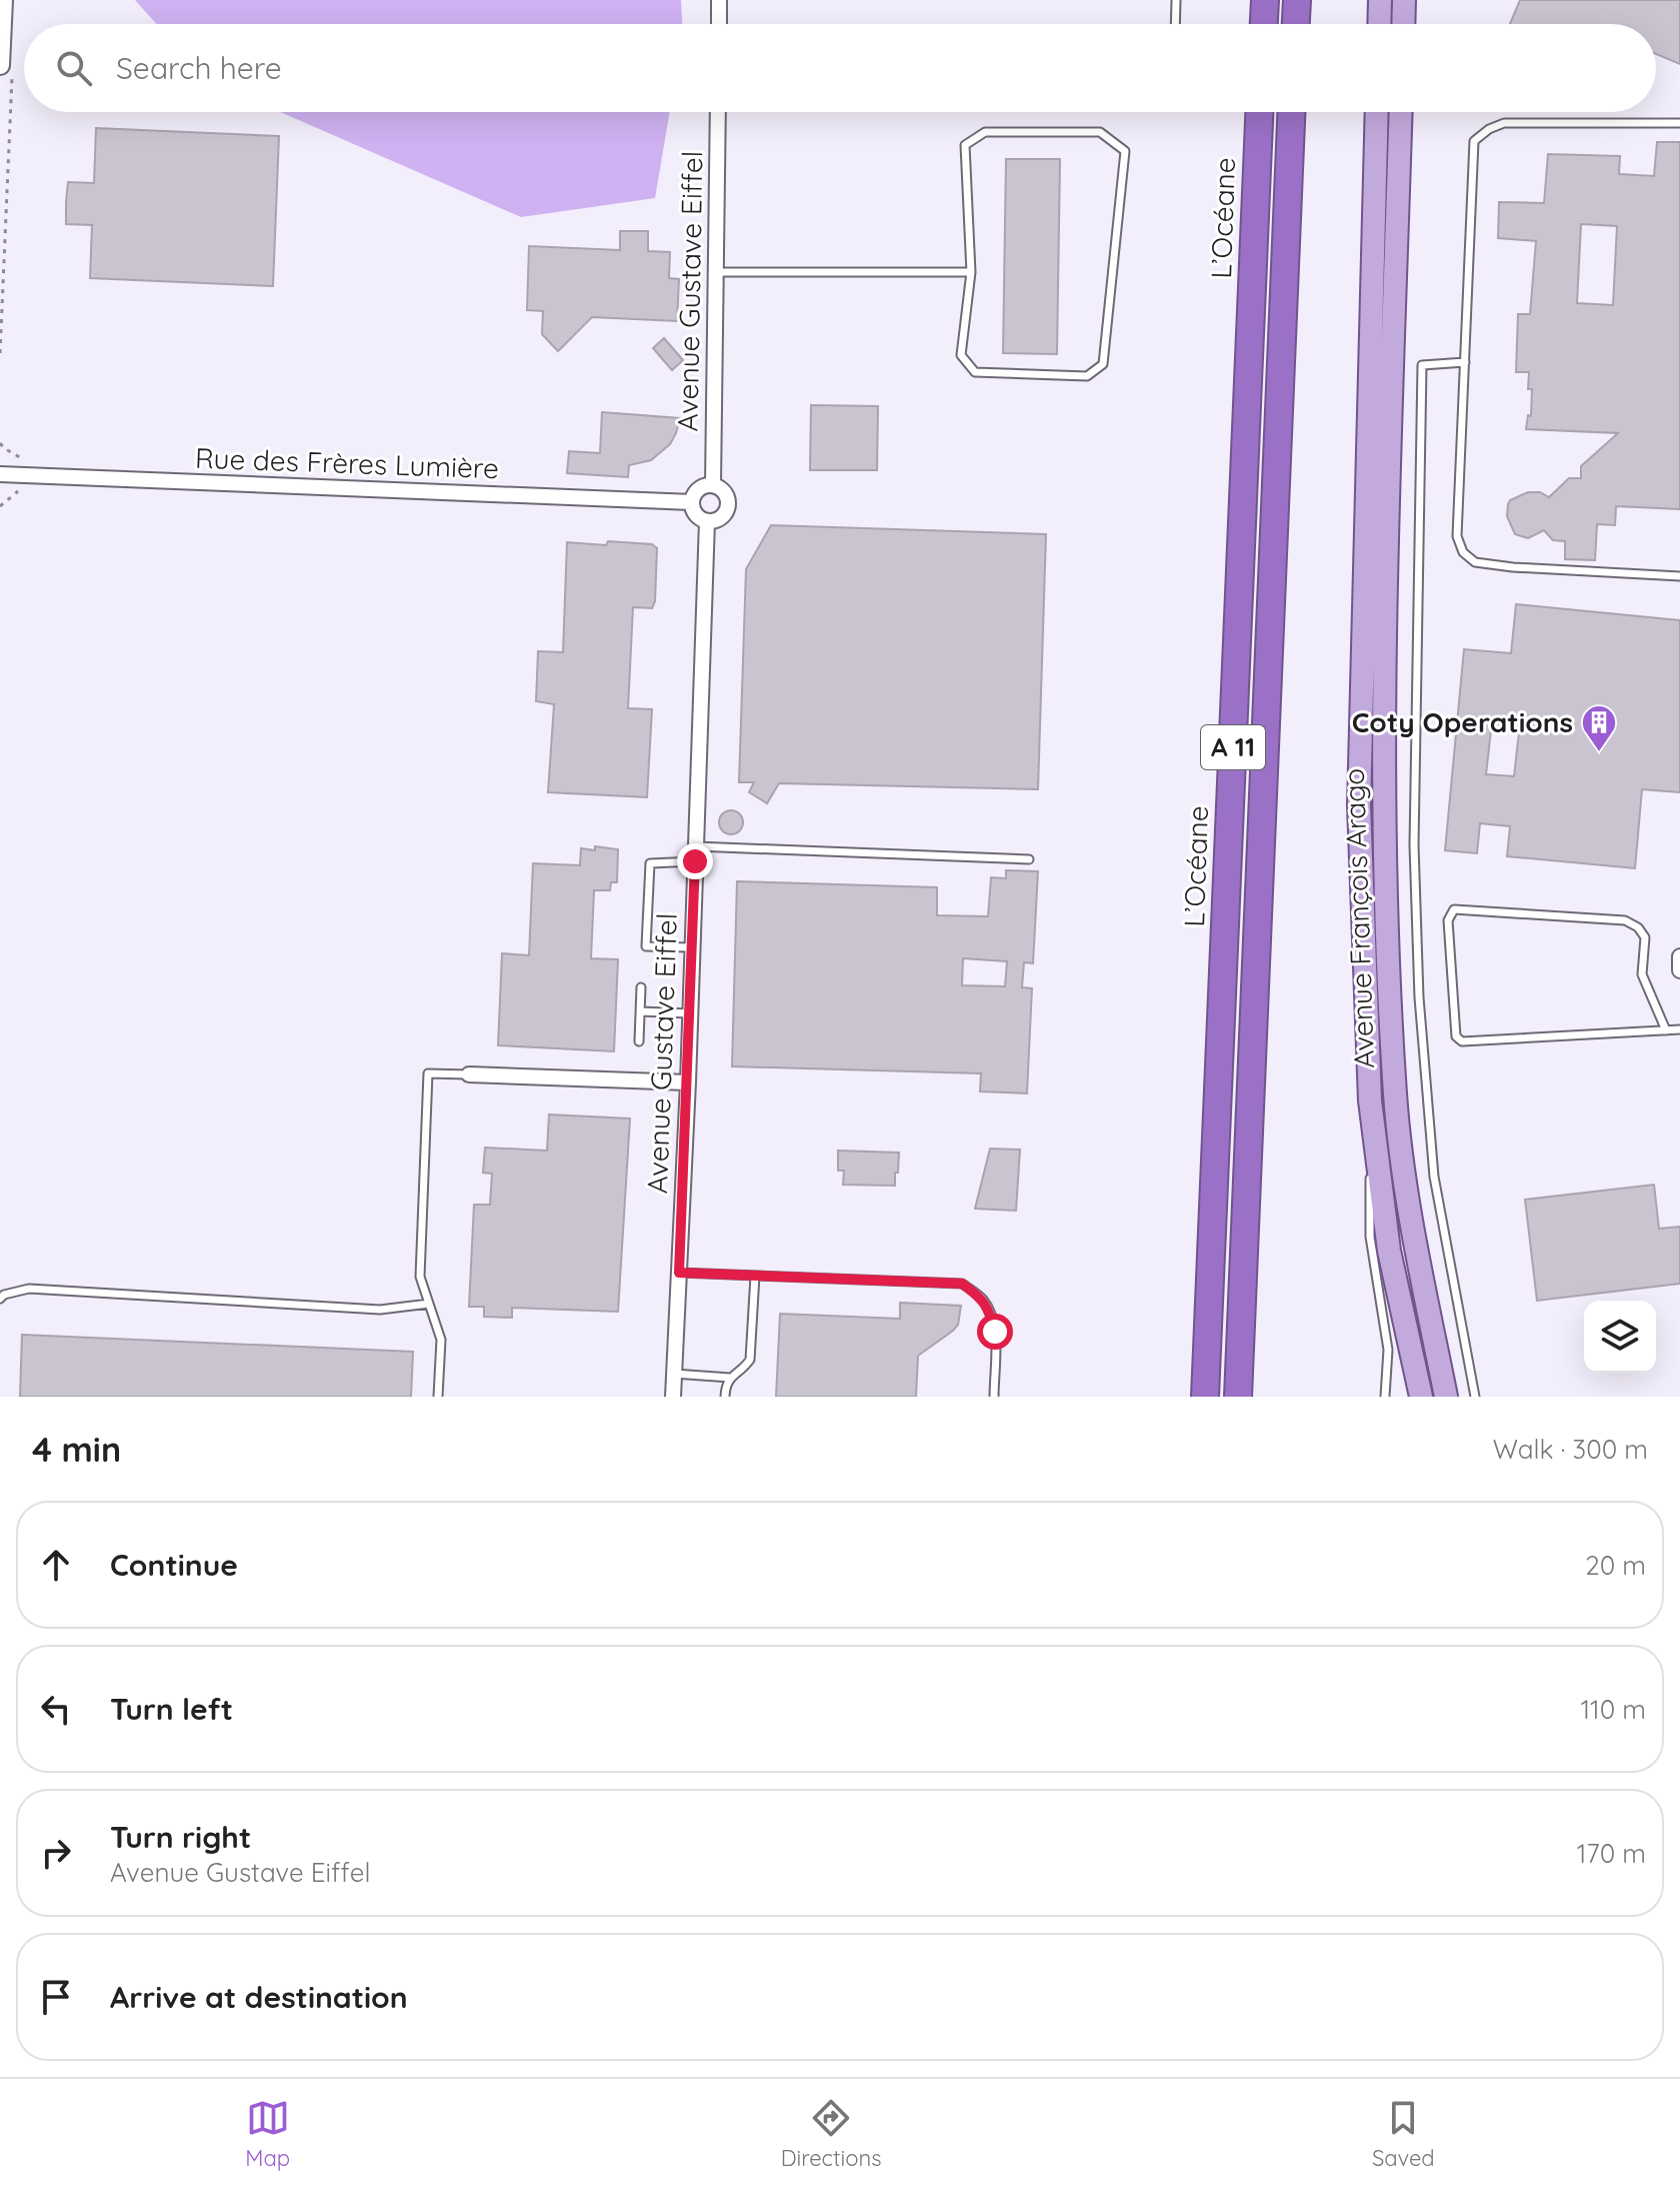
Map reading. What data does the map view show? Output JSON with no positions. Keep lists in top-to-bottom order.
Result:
{
  "streets": {
    "highway": ["L’Océane", "A 11"],
    "main road": ["Avenue François Arago"],
    "street": ["Avenue Gustave Eiffel", "Rue des Frères Lumière"]
  },
  "crossings": [
    ["Avenue Gustave Eiffel", "Rue des Frères Lumière"]
  ],
  "places": {
    "building": ["Coty Operations"]
  },
  "page": {
    "search": "Search here",
    "heading": ["4 min", "Walk · 300 m"],
    "list": [
      ["Continue", "20 m"],
      ["Turn left", "110 m"],
      ["Turn right", "Avenue Gustave Eiffel", "170 m"],
      "Arrive at destination"
    ],
    "nav": ["Map", "Directions", "Saved"]
  }
}
